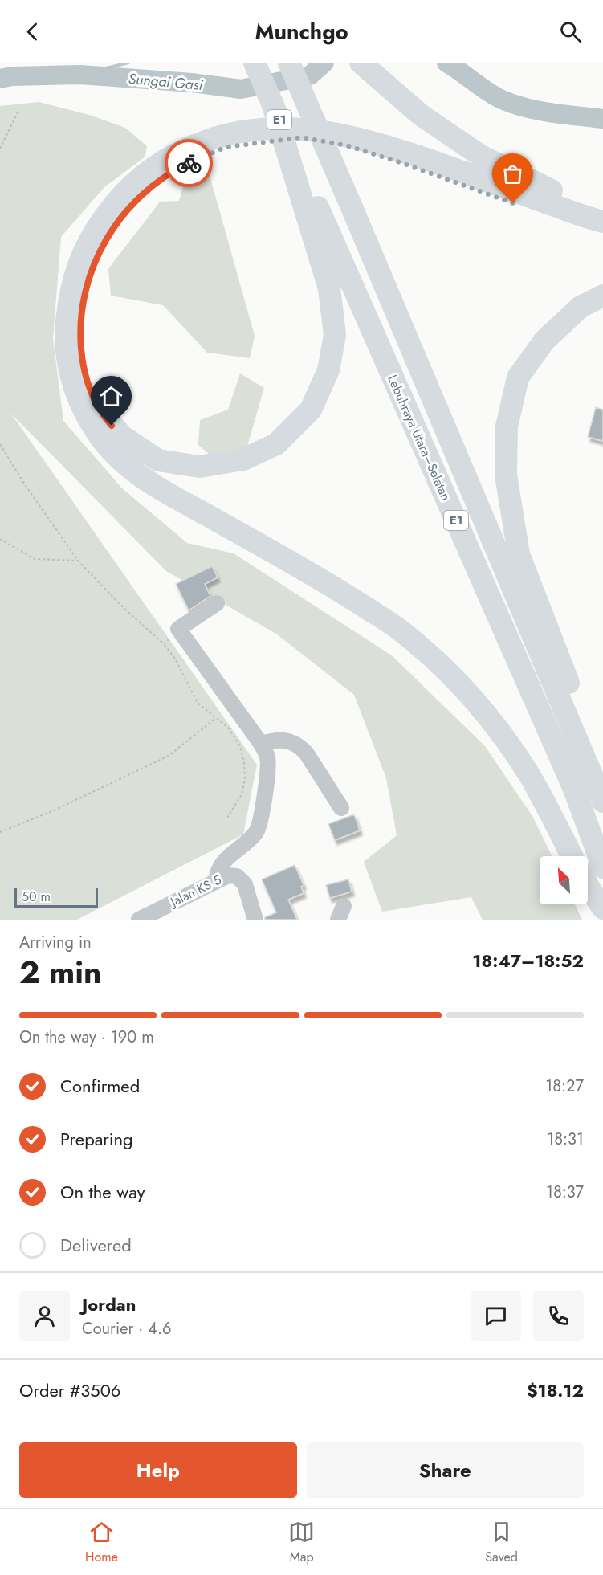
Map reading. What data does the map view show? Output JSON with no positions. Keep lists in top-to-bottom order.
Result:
{
  "streets": {
    "highway": ["E1", "Lebuhraya Utara–Selatan"],
    "street": ["Jalan KS 5"]
  },
  "water": ["Sungai Gasi"],
  "scale_bar": "50 m",
  "north": "top left",
  "page": {
    "header": "Munchgo",
    "scale": "50 m",
    "heading": ["2 min", "Arriving in", "18:47–18:52"],
    "panel": [
      "Jordan",
      "Courier · 4.6",
      "Order #3506",
      "$18.12"
    ],
    "bar": "On the way · 190 m",
    "list": [
      ["Confirmed", "18:27"],
      ["Preparing", "18:31"],
      ["On the way", "18:37"],
      "Delivered"
    ],
    "buttons": ["Help", "Share"],
    "tabs": ["Home", "Map", "Saved"]
  }
}
